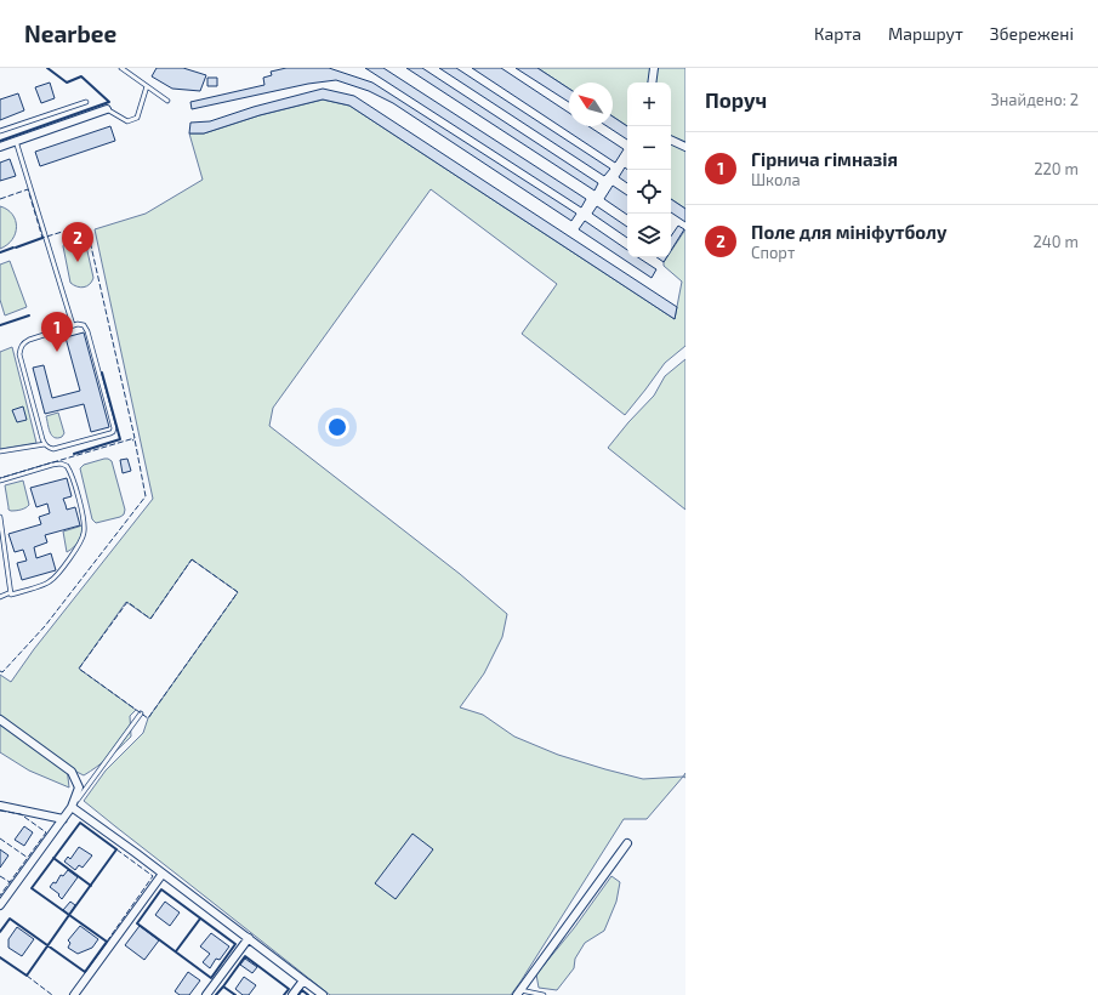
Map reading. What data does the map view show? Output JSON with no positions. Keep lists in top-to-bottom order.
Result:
{
  "north": "top left",
  "page": {
    "header": "Nearbee",
    "nav": ["Карта", "Маршрут", "Збережені"],
    "heading": ["Поруч", "Знайдено: 2"],
    "map_buttons": ["+", "−"],
    "list": [
      {
        "mark": "1",
        "name": "Гірнича гімназія",
        "note": "Школа",
        "value": "220 m"
      },
      {
        "mark": "2",
        "name": "Поле для мініфутболу",
        "note": "Спорт",
        "value": "240 m"
      }
    ],
    "pins": ["2", "1"]
  }
}
